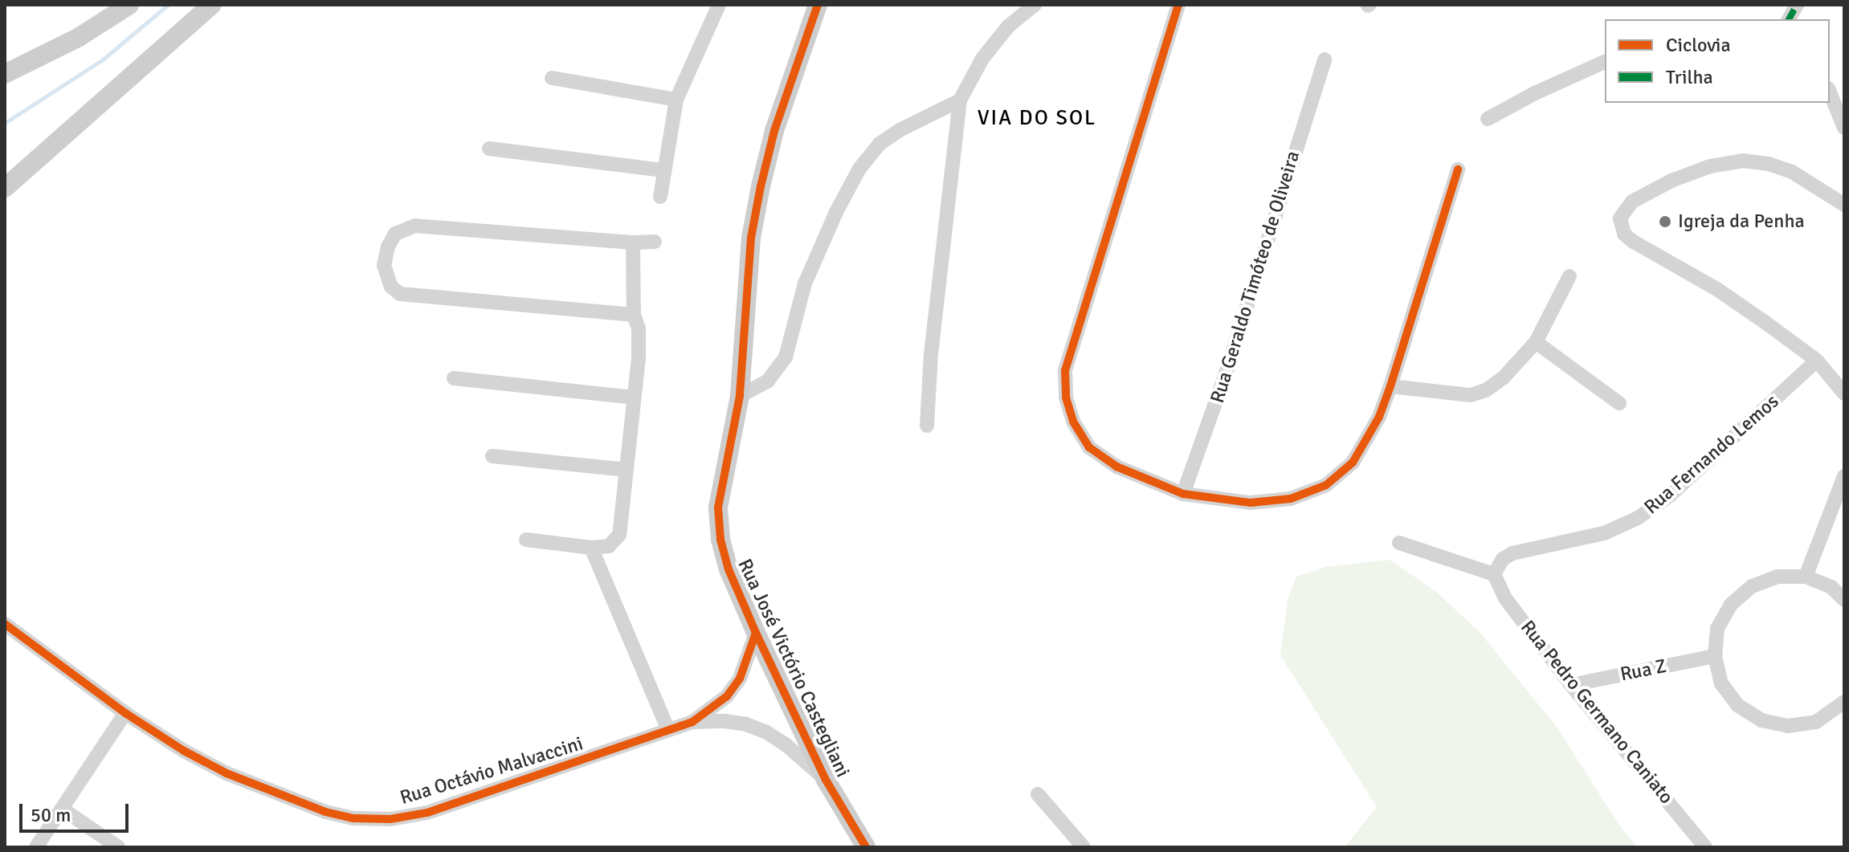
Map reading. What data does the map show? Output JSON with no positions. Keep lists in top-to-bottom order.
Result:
{
  "streets": {
    "street": [
      "Rua Geraldo Timóteo de Oliveira",
      "Rua Fernando Lemos",
      "Rua José Victório Castegliani",
      "Rua Z",
      "Rua Pedro Germano Caniato",
      "Rua Octávio Malvaccini"
    ]
  },
  "crossings": [
    ["Rua Fernando Lemos", "Rua Pedro Germano Caniato"],
    ["Rua José Victório Castegliani", "Rua Octávio Malvaccini"],
    ["Rua Z", "Rua Pedro Germano Caniato"]
  ],
  "districts": ["VIA DO SOL"],
  "places": ["Igreja da Penha"],
  "legend": ["Ciclovia", "Trilha"],
  "scale_bar": "50 m"
}
